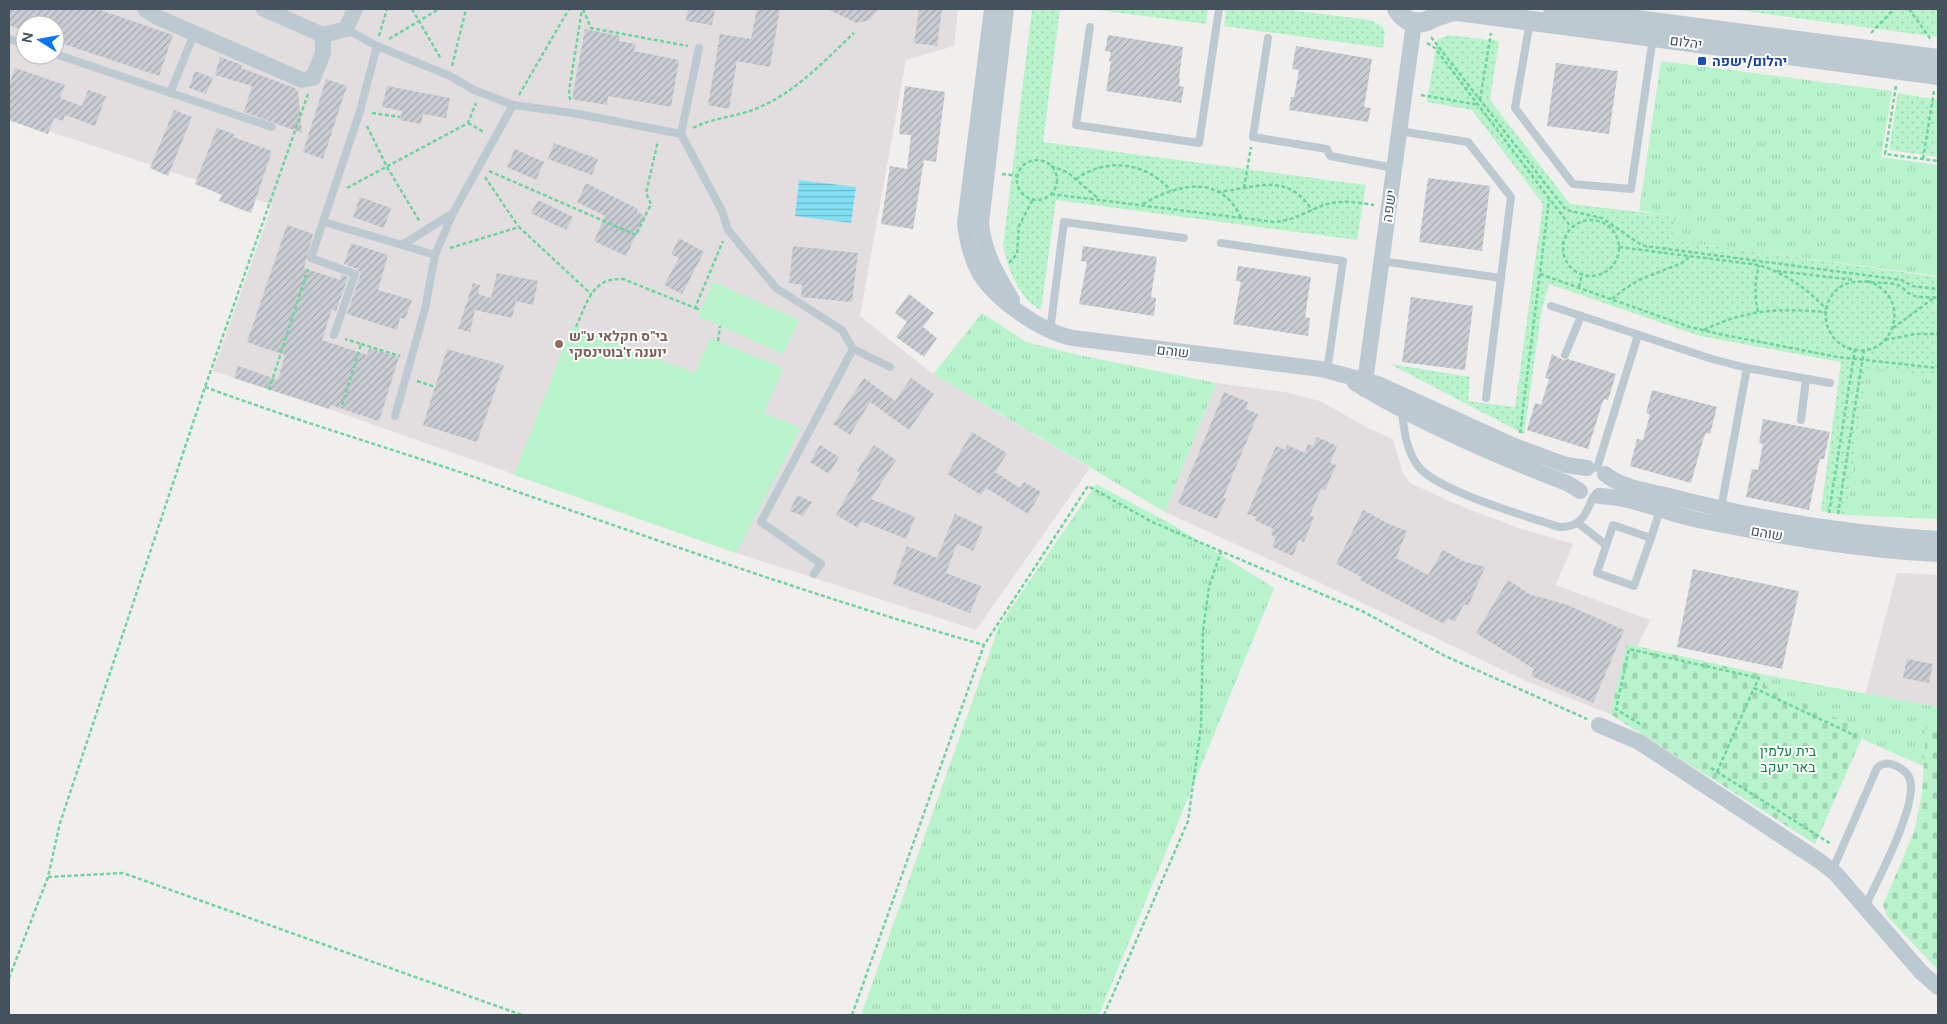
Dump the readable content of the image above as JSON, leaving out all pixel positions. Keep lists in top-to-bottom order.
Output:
{
  "streets": {
    "street": ["יהלום", "ישפה", "שוהם"]
  },
  "crossings": [
    ["יהלום", "ישפה"],
    ["ישפה", "שוהם"]
  ],
  "parks": ["בית עלמין באר יעקב"],
  "places": {
    "transit": ["יהלום/ישפה"],
    "other": ["בי\"ס חקלאי ע\"ש יוענה ז'בוטינסקי"]
  },
  "north": "left"
}
